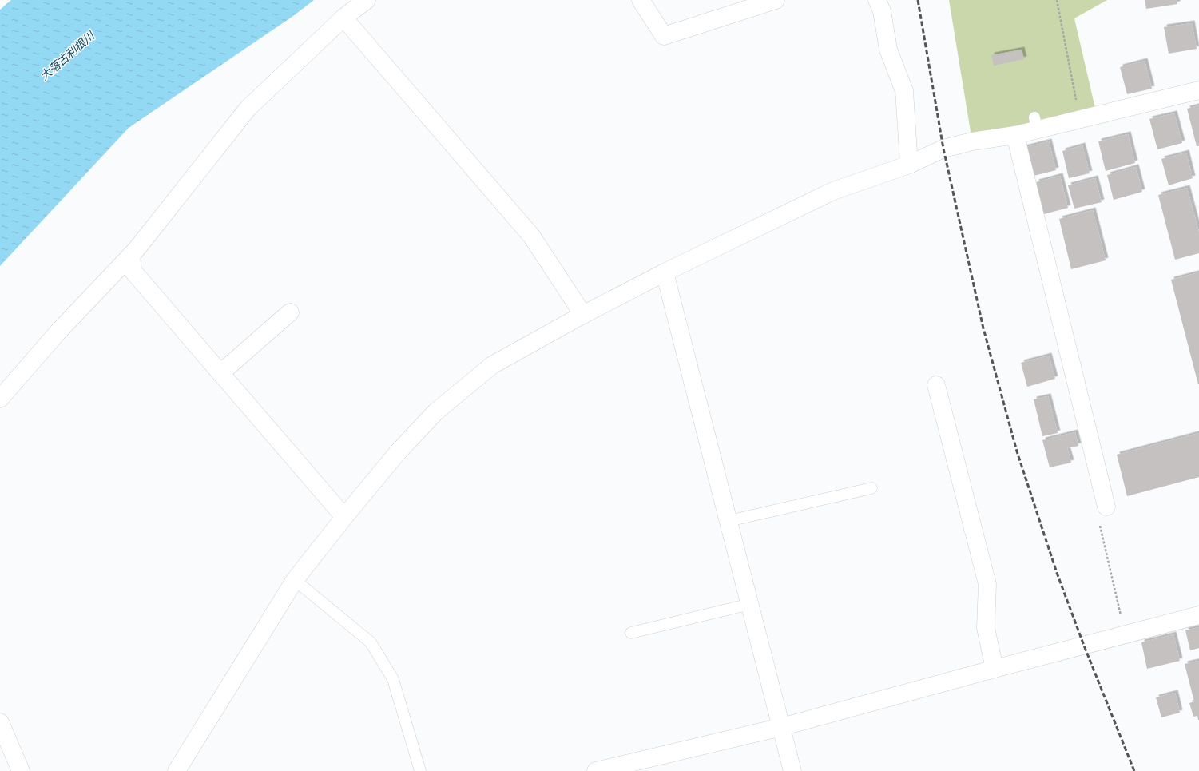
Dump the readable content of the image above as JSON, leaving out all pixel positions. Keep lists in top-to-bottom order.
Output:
{
  "water": ["大落古利根川"]
}
